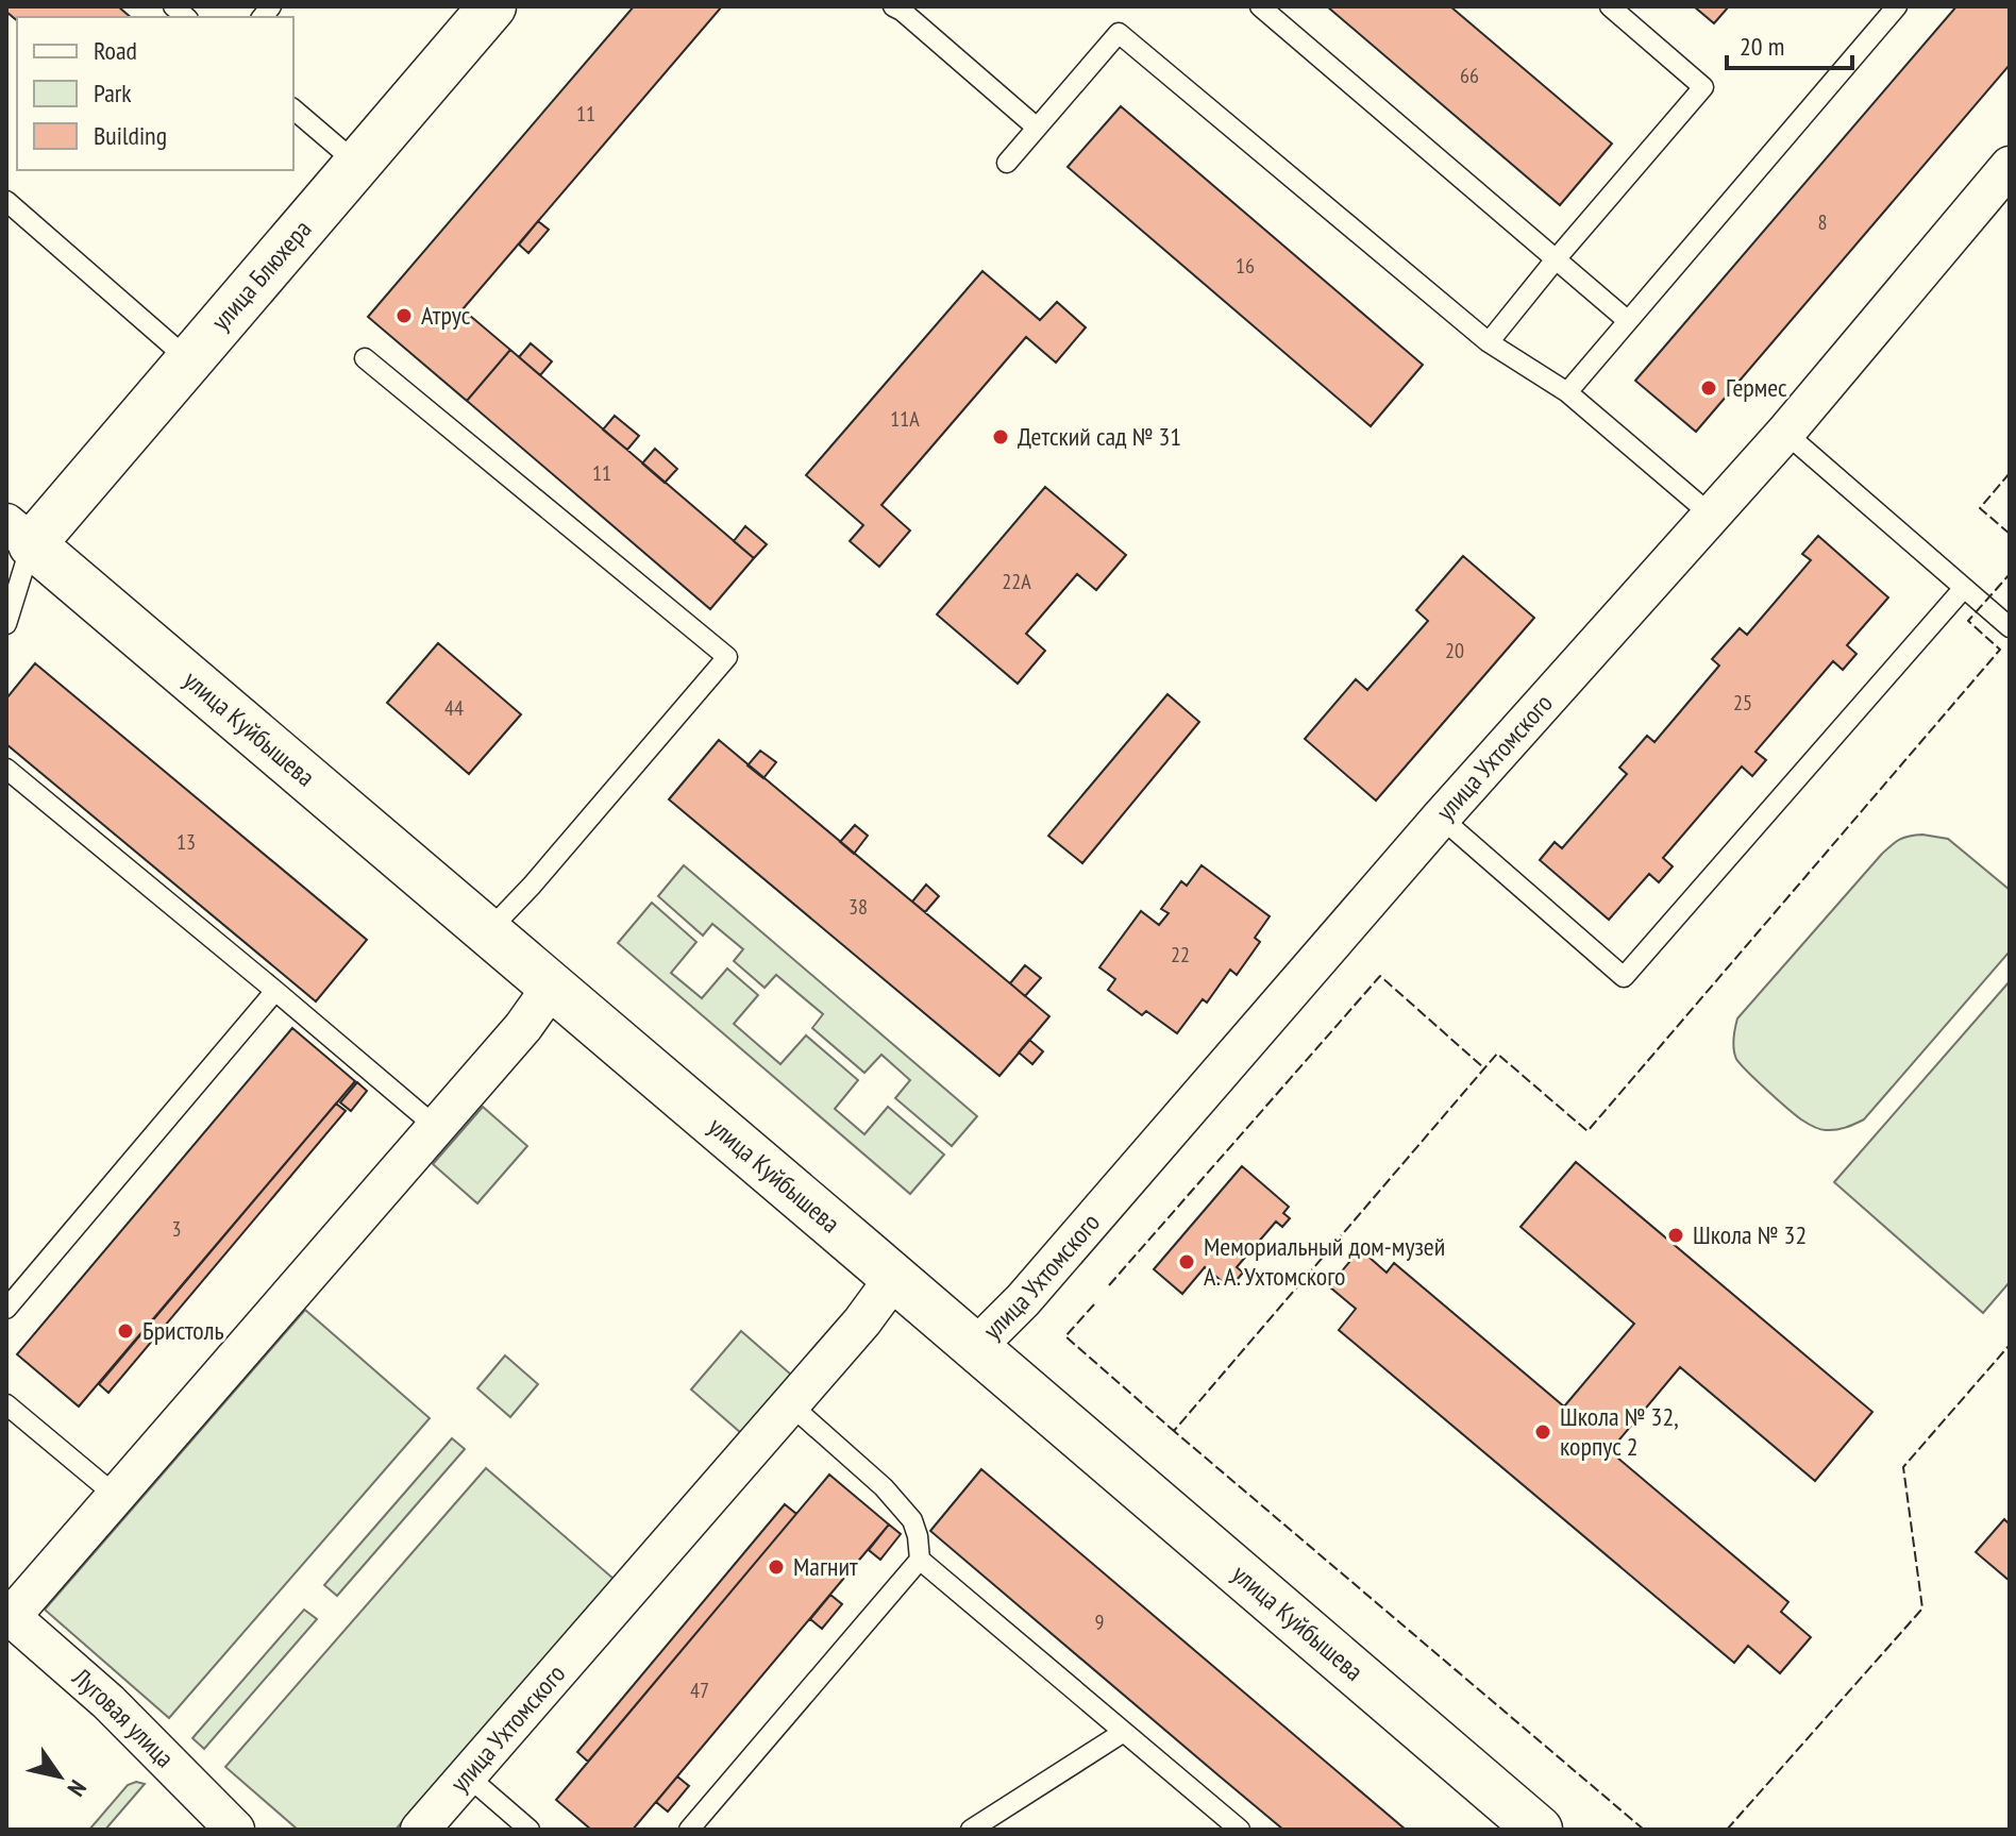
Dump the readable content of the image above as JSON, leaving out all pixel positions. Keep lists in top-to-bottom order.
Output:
{
  "streets": {
    "street": [
      "улица Блюхера",
      "улица Куйбышева",
      "улица Ухтомского",
      "Луговая улица"
    ]
  },
  "crossings": [
    ["улица Блюхера", "улица Куйбышева"],
    ["улица Куйбышева", "улица Ухтомского"]
  ],
  "places": [
    "Атрус",
    "Гермес",
    "Детский сад № 31",
    "Школа № 32",
    "Мемориальный дом-музей А. А. Ухтомского",
    "Бристоль",
    "Школа № 32, корпус 2",
    "Магнит"
  ],
  "house_numbers": [
    "66",
    "11",
    "8",
    "16",
    "11А",
    "11",
    "22А",
    "20",
    "25",
    "44",
    "13",
    "38",
    "22",
    "3",
    "9",
    "47"
  ],
  "legend": ["Road", "Park", "Building"],
  "scale_bar": "20 m",
  "north": "bottom right"
}
